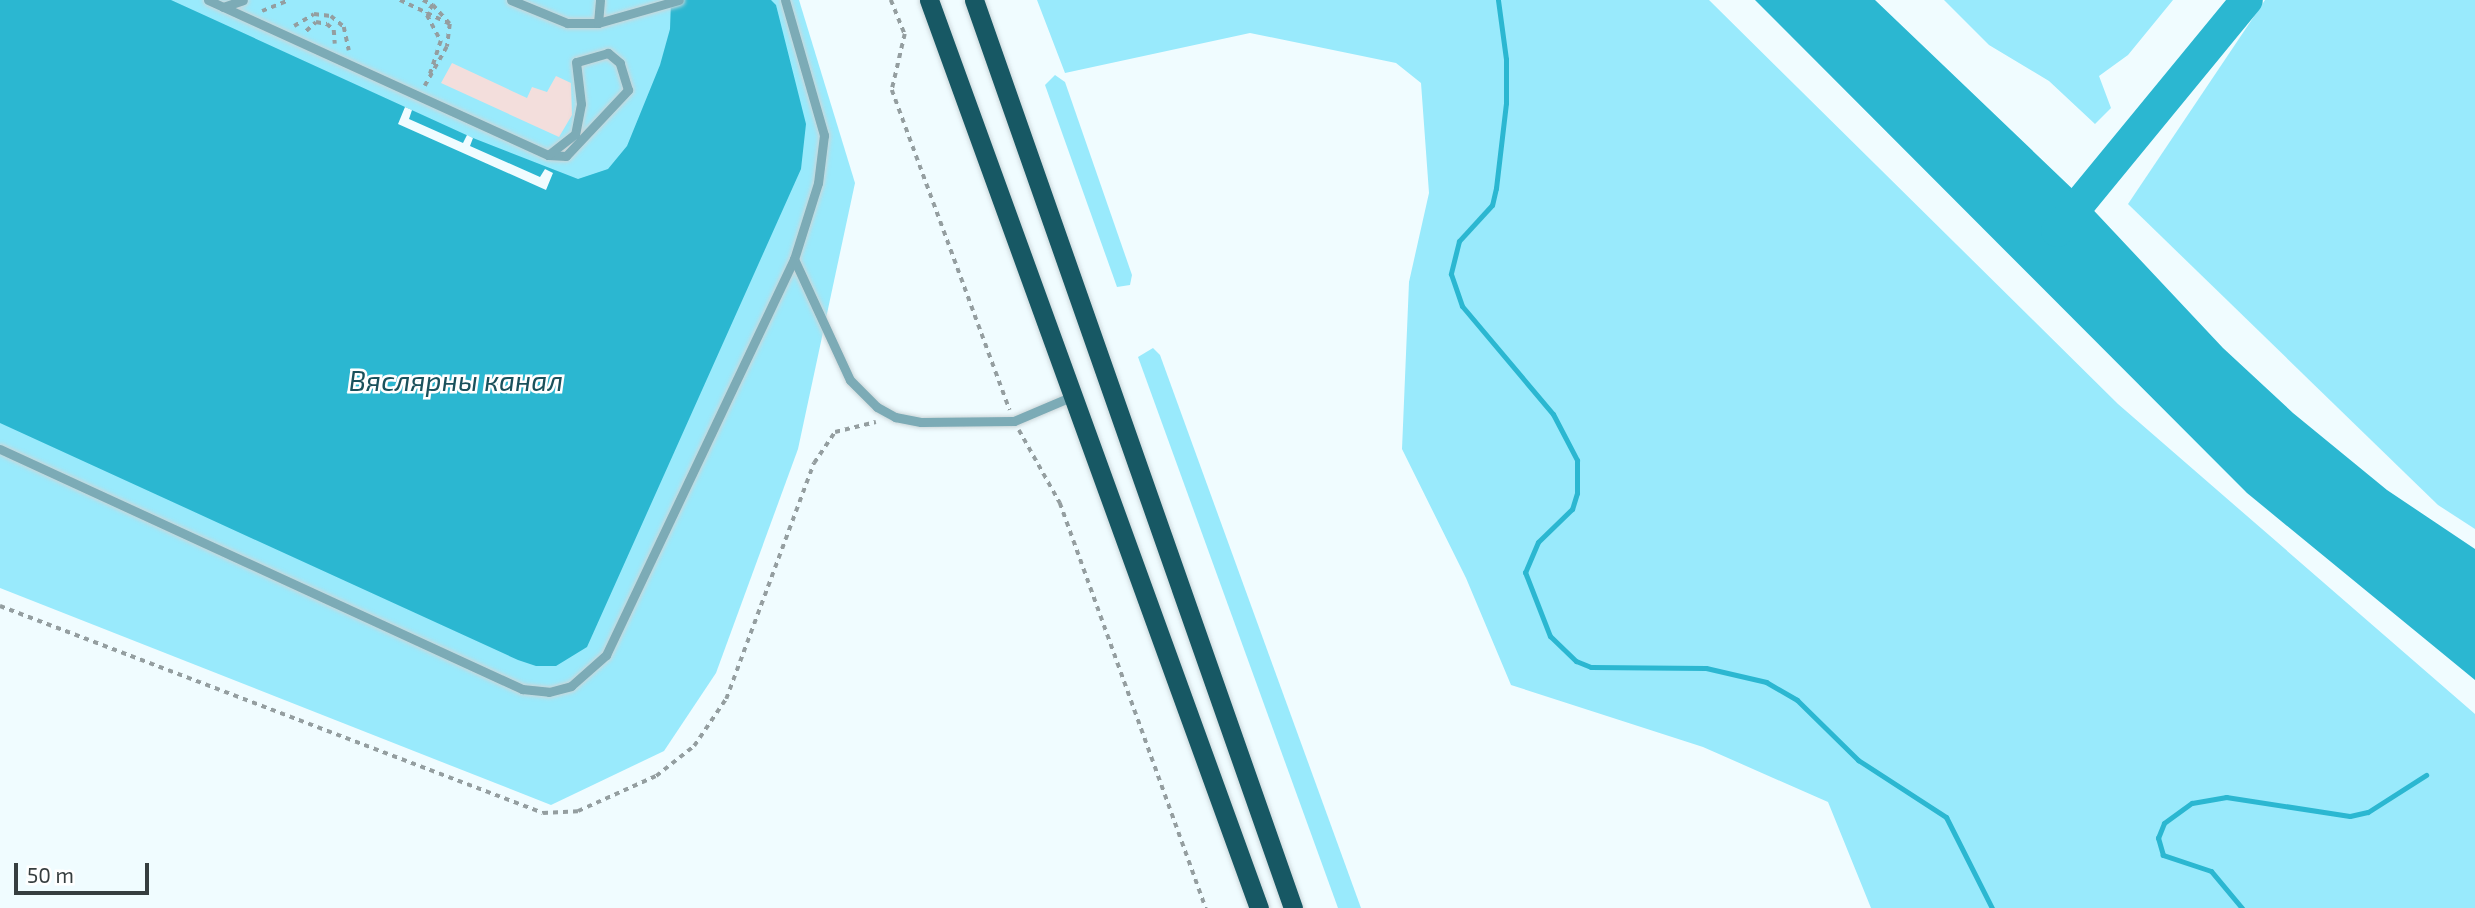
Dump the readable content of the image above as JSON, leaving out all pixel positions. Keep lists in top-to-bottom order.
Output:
{
  "water": ["Вяслярны канал"],
  "scale_bar": "50 m"
}
